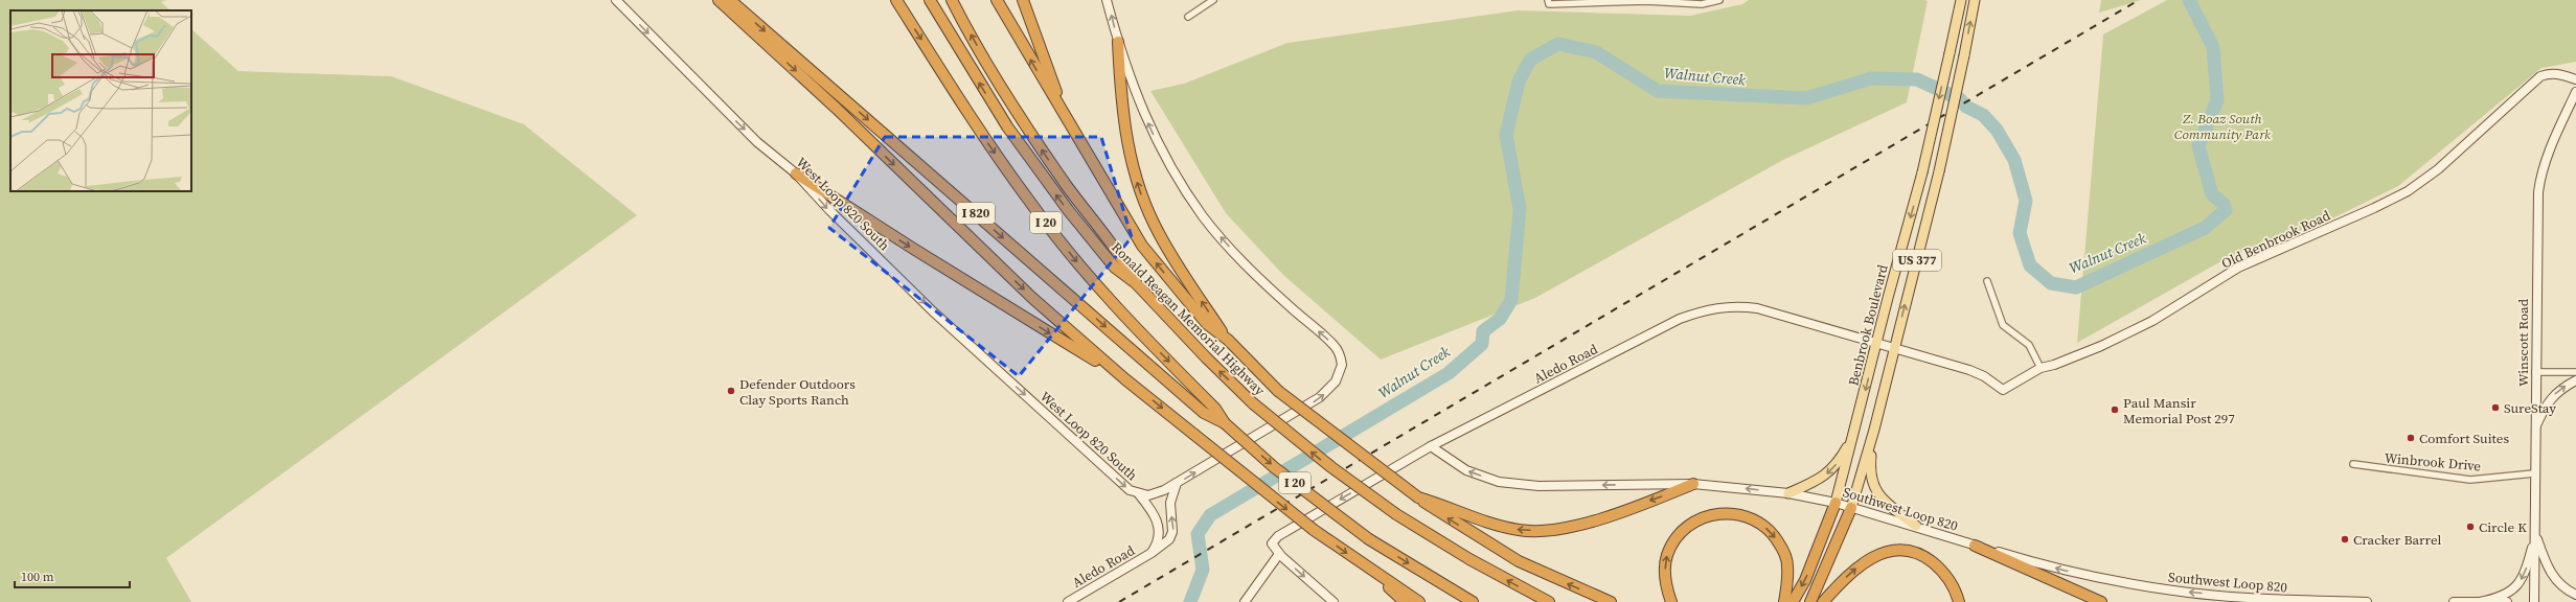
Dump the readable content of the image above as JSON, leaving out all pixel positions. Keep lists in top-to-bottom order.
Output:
{
  "streets": {
    "highway": [
      "I 820",
      "I 20",
      "US 377",
      "Ronald Reagan Memorial Highway",
      "Benbrook Boulevard"
    ],
    "street": [
      "West Loop 820 South",
      "Old Benbrook Road",
      "Winscott Road",
      "Aledo Road",
      "Winbrook Drive",
      "Southwest Loop 820"
    ]
  },
  "crossings": [
    ["West Loop 820 South", "Aledo Road"],
    ["I 820", "I 20"],
    ["Old Benbrook Road", "US 377"],
    ["Old Benbrook Road", "Aledo Road"],
    ["US 377", "Aledo Road"],
    ["US 377", "Southwest Loop 820"],
    ["Benbrook Boulevard", "Aledo Road"],
    ["Benbrook Boulevard", "Southwest Loop 820"],
    ["Winscott Road", "Winbrook Drive"],
    ["Aledo Road", "Southwest Loop 820"]
  ],
  "one_way": ["Southwest Loop 820"],
  "water": ["Walnut Creek"],
  "parks": ["Z. Boaz South Community Park"],
  "places": [
    "Defender Outdoors Clay Sports Ranch",
    "SureStay",
    "Paul Mansir Memorial Post 297",
    "Comfort Suites",
    "Circle K",
    "Cracker Barrel"
  ],
  "scale_bar": "100 m"
}
